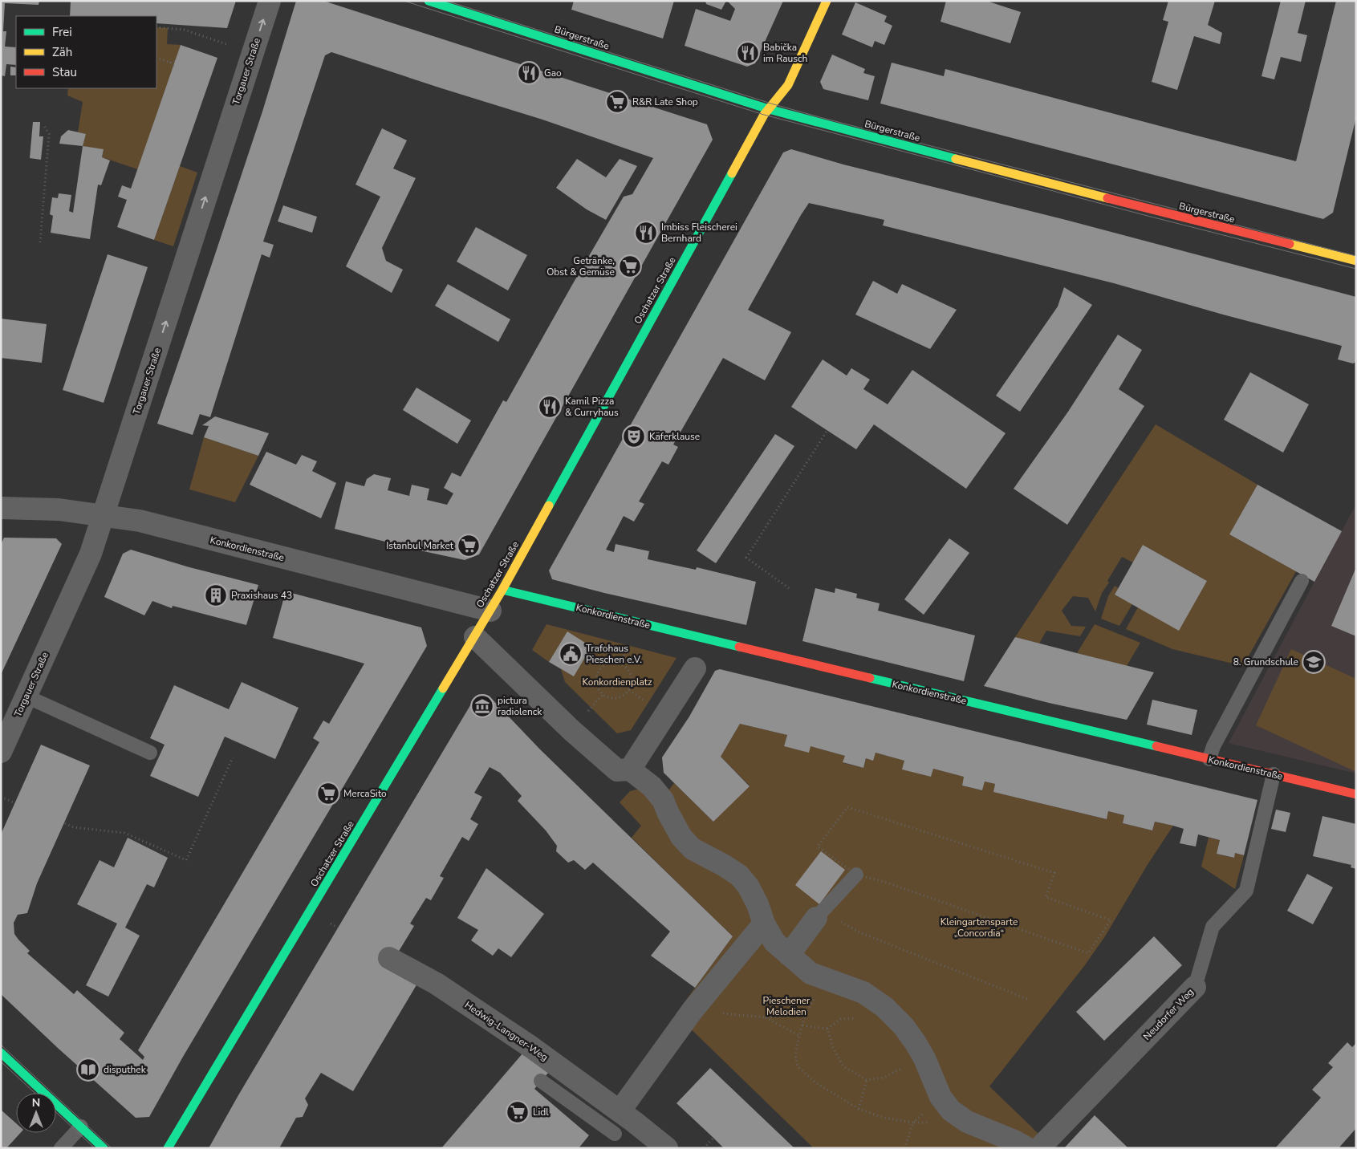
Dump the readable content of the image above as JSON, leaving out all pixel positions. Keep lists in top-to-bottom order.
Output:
{
  "streets": {
    "street": [
      "Bürgerstraße",
      "Torgauer Straße",
      "Oschatzer Straße",
      "Konkordienstraße",
      "Neudorfer Weg",
      "Hedwig-Langner-Weg"
    ]
  },
  "crossings": [
    ["Bürgerstraße", "Oschatzer Straße"],
    ["Torgauer Straße", "Konkordienstraße"],
    ["Oschatzer Straße", "Konkordienstraße"],
    ["Konkordienstraße", "Neudorfer Weg"]
  ],
  "one_way": ["Torgauer Straße"],
  "parks": ["Konkordienplatz", "Kleingartensparte „Concordia“", "Pieschener Melodien"],
  "places": {
    "restaurant": [
      "Babička im Rausch",
      "Gao",
      "Imbiss Fleischerei Bernhard",
      "Kamil Pizza & Curryhaus"
    ],
    "supermarket": [
      "R&R Late Shop",
      "Getränke, Obst & Gemüse",
      "Istanbul Market",
      "MercaSito",
      "Lidl"
    ],
    "theatre": ["Käferklause"],
    "building": ["Praxishaus 43"],
    "public building": ["Trafohaus Pieschen e.V."],
    "school or university": ["8. Grundschule"],
    "museum": ["pictura radiolenck"],
    "library": ["disputhek"]
  },
  "legend": ["Frei", "Zäh", "Stau"],
  "north": "top"
}
